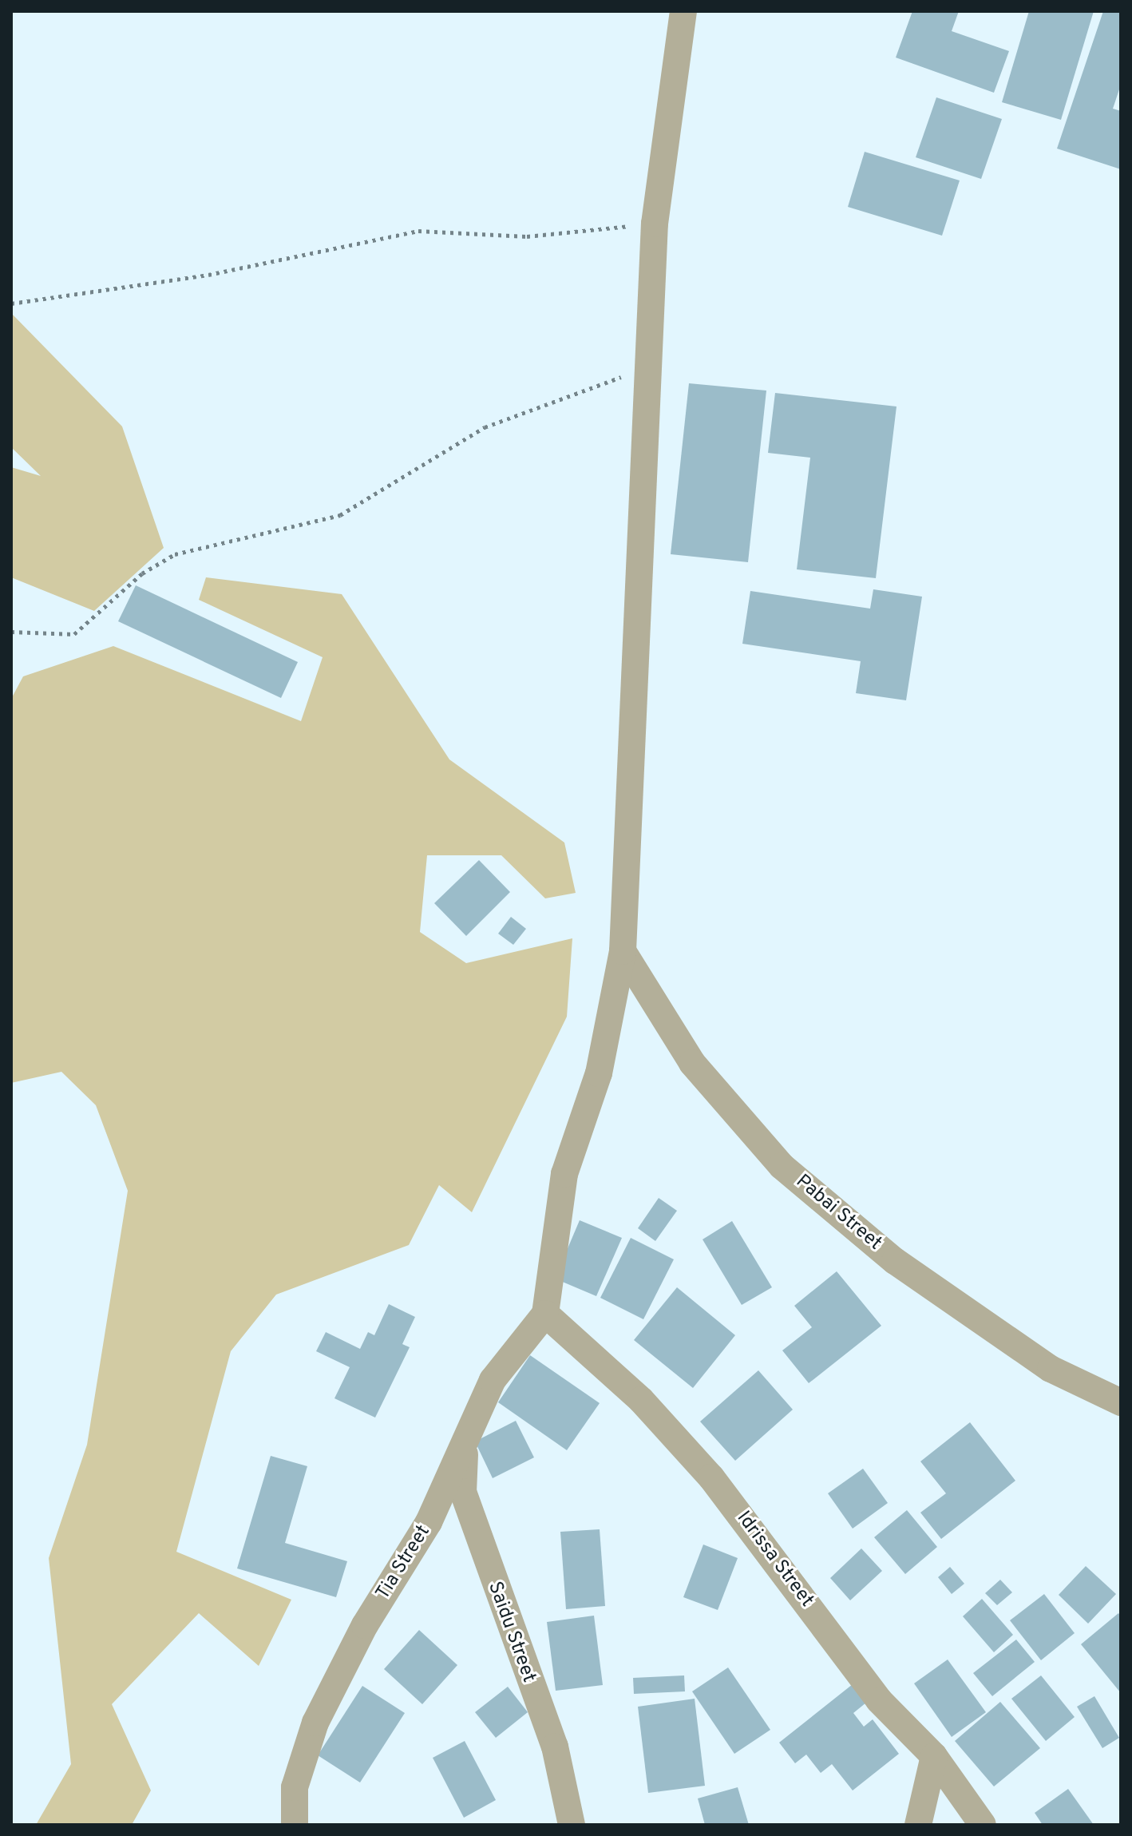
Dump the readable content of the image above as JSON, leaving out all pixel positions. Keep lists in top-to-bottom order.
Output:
{
  "streets": {
    "street": [
      "Pabai Street",
      "Idrissa Street",
      "Tia Street",
      "Saidu Street"
    ]
  },
  "crossings": [
    ["Idrissa Street", "Tia Street"],
    ["Tia Street", "Saidu Street"]
  ]
}
